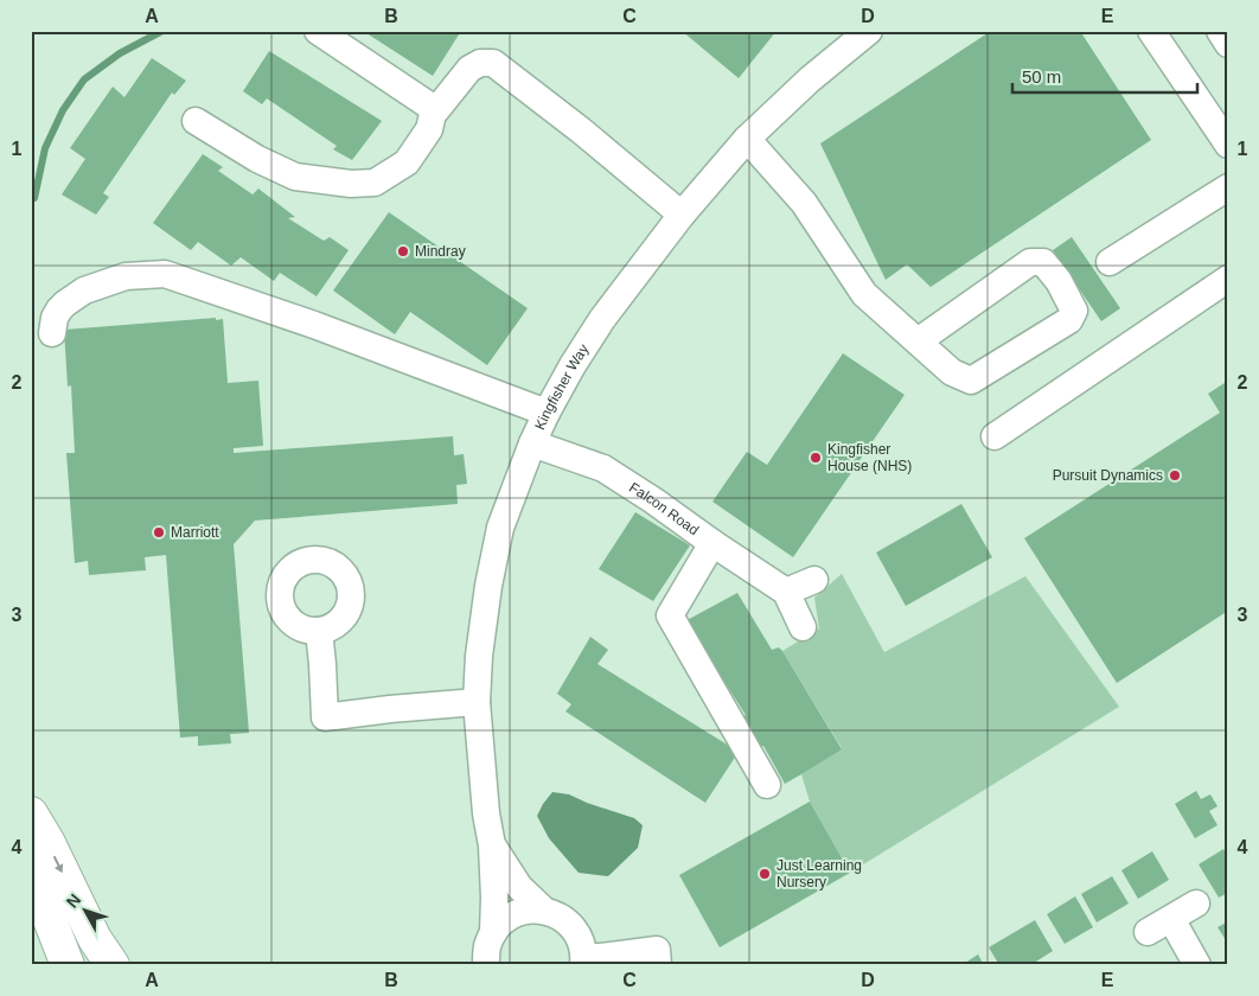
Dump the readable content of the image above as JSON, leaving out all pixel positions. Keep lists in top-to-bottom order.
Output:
{
  "streets": {
    "street": ["Kingfisher Way", "Falcon Road"]
  },
  "crossings": [
    ["Kingfisher Way", "Falcon Road"]
  ],
  "places": [
    "Mindray",
    "Kingfisher House (NHS)",
    "Pursuit Dynamics",
    "Marriott",
    "Just Learning Nursery"
  ],
  "scale_bar": "50 m",
  "north": "top left",
  "grid": {
    "columns": [
      "A",
      "B",
      "C",
      "D",
      "E"
    ],
    "rows": [
      "1",
      "2",
      "3",
      "4"
    ]
  }
}
